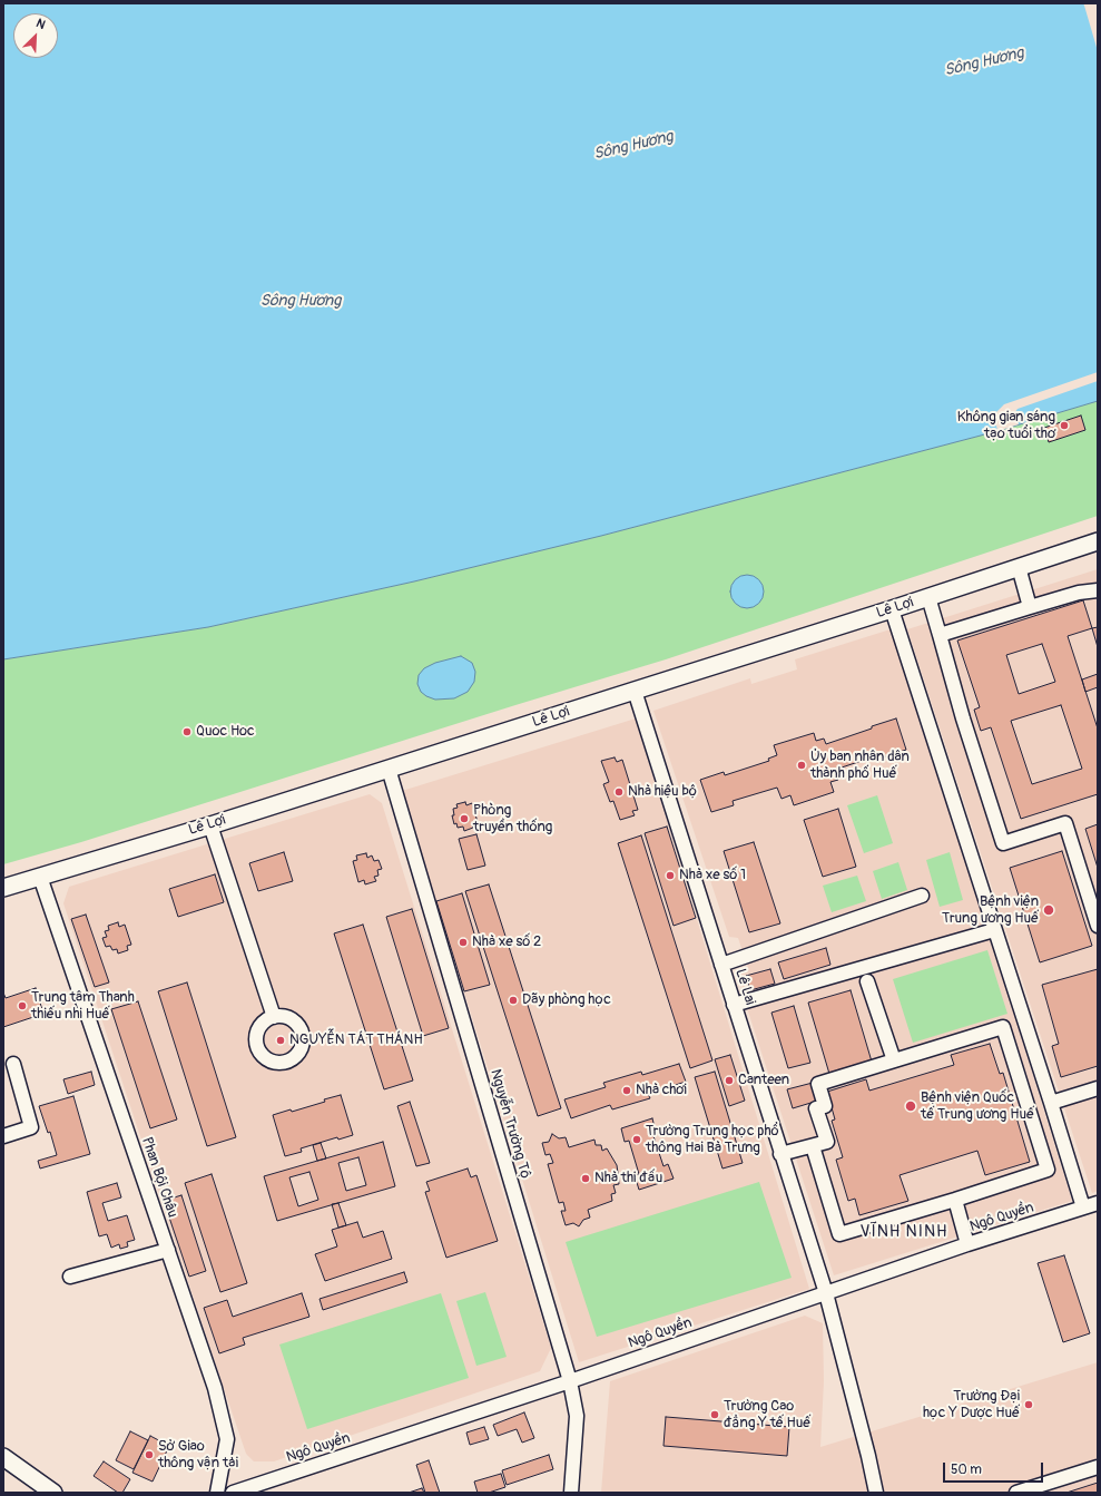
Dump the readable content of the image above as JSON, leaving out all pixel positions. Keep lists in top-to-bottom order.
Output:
{
  "streets": {
    "main road": ["Lê Lợi"],
    "street": [
      "Lê Lai",
      "Nguyễn Trường Tộ",
      "Phan Bội Châu",
      "Ngô Quyền"
    ]
  },
  "crossings": [
    ["Lê Lợi", "Lê Lai"],
    ["Lê Lợi", "Nguyễn Trường Tộ"],
    ["Lê Lợi", "Phan Bội Châu"],
    ["Lê Lai", "Ngô Quyền"],
    ["Nguyễn Trường Tộ", "Ngô Quyền"]
  ],
  "districts": ["VĨNH NINH"],
  "water": ["Sông Hương"],
  "places": [
    "Không gian sáng tạo tuổi thơ",
    "Quoc Hoc",
    "Ủy ban nhân dân thành phố Huế",
    "Nhà hiệu bộ",
    "Phòng truyền thống",
    "Nhà xe số 1",
    "Bệnh viện Trung ương Huế",
    "Nhà xe số 2",
    "Dãy phòng học",
    "Trung tâm Thanh thiếu nhi Huế",
    "NGUYỄN TÁT THÁNH",
    "Canteen",
    "Nhà chơi",
    "Bệnh viện Quốc tế Trung ương Huế",
    "Trường Trung học phổ thông Hai Bà Trưng",
    "Nhà thi đấu",
    "Trường Đại học Y Dược Huế",
    "Trường Cao đẳng Y tế Huế",
    "Sở Giao thông vận tải"
  ],
  "scale_bar": "50 m",
  "north": "top right"
}
